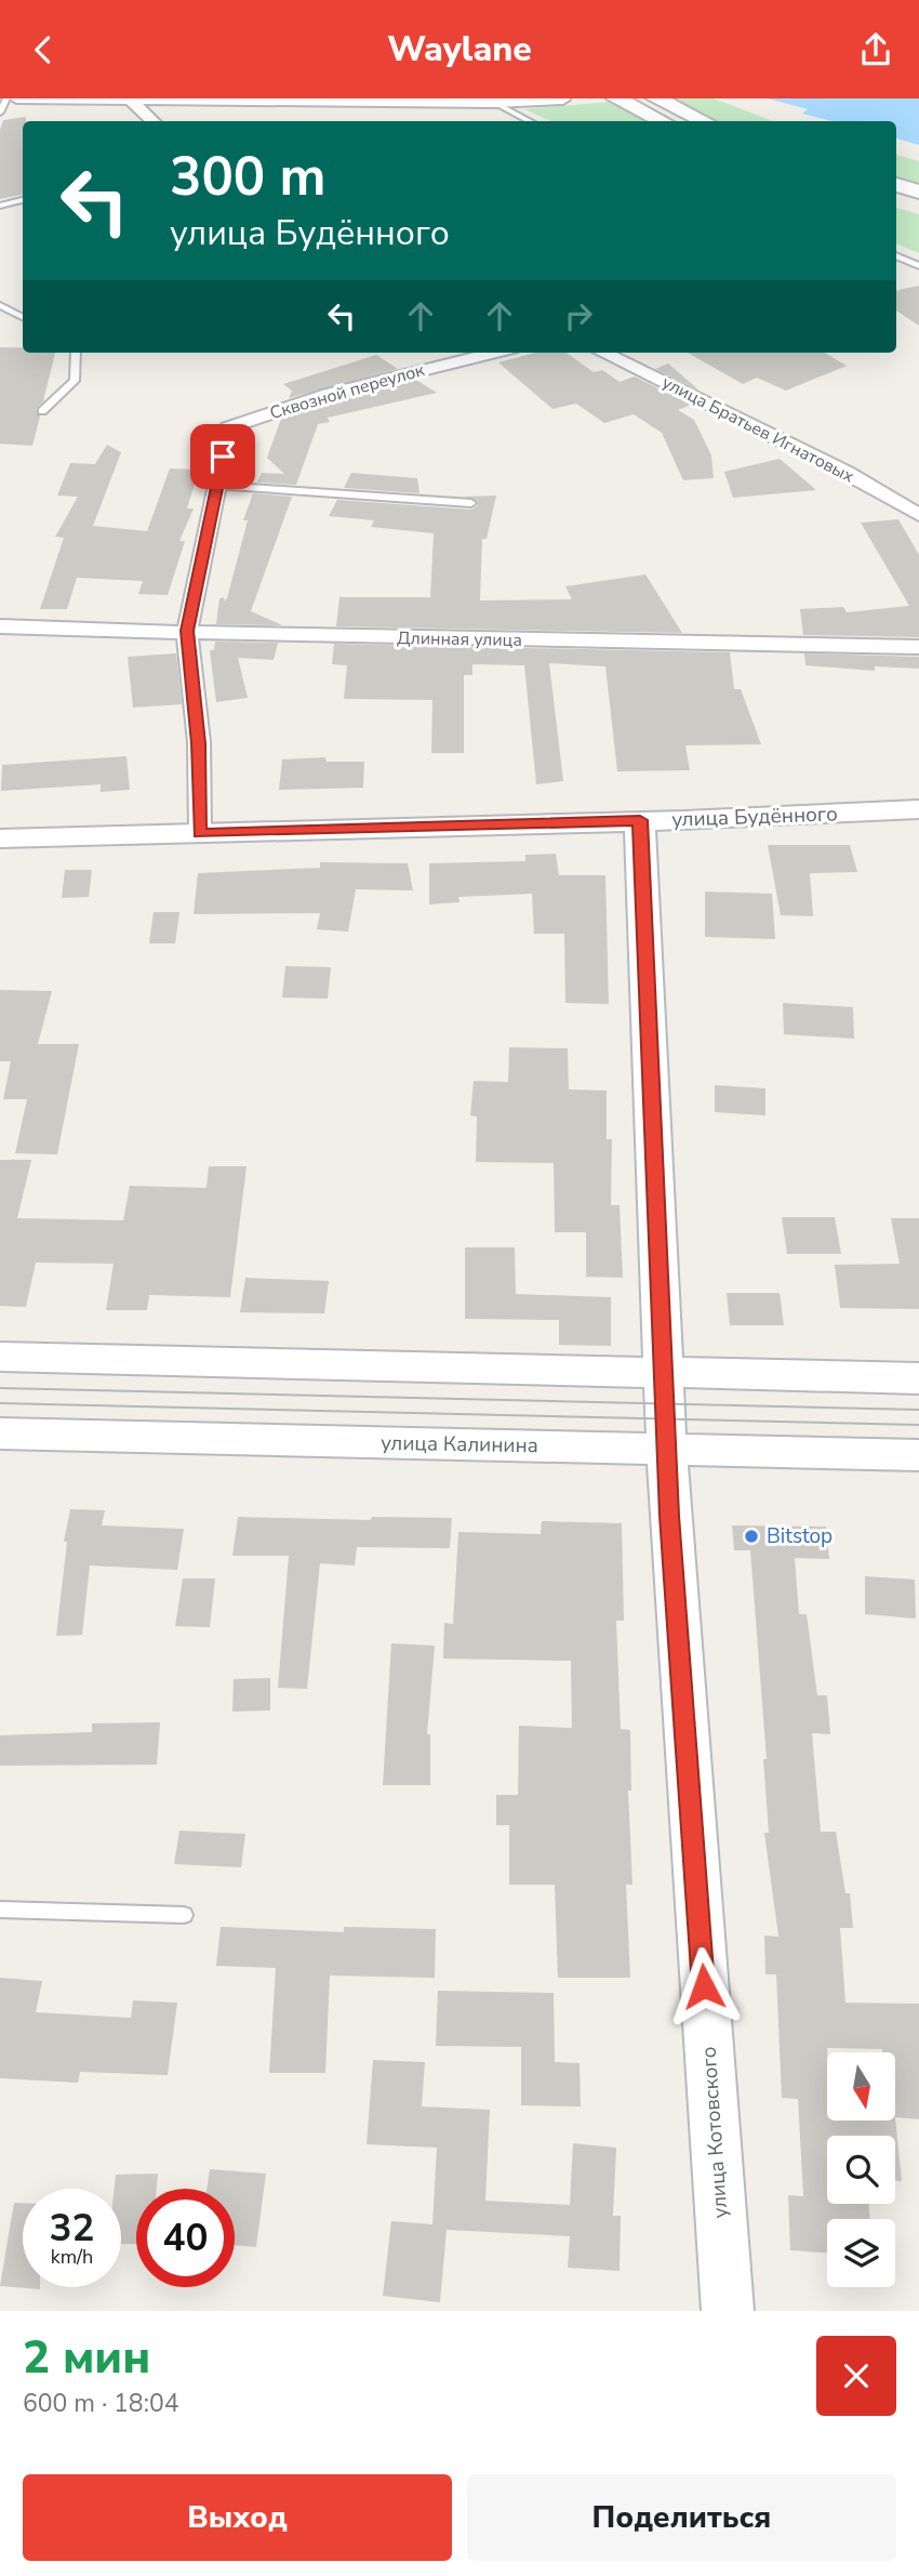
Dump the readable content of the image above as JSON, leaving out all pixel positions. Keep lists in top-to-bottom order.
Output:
{
  "streets": {
    "street": [
      "Сквозной переулок",
      "улица Братьев Игнатовых",
      "Длинная улица",
      "улица Будённого",
      "улица Калинина",
      "улица Котовского"
    ]
  },
  "crossings": [
    ["Сквозной переулок", "Длинная улица"],
    ["Сквозной переулок", "улица Будённого"],
    ["улица Будённого", "улица Котовского"],
    ["улица Калинина", "улица Котовского"]
  ],
  "places": ["Bitstop"],
  "north": "bottom",
  "page": {
    "header": "Waylane",
    "turn": ["300 m", "улица Будённого"],
    "speed": "32 km/h",
    "limit": "40",
    "heading": ["2 мин", "600 m · 18:04"],
    "buttons": ["Выход", "Поделиться"]
  }
}
